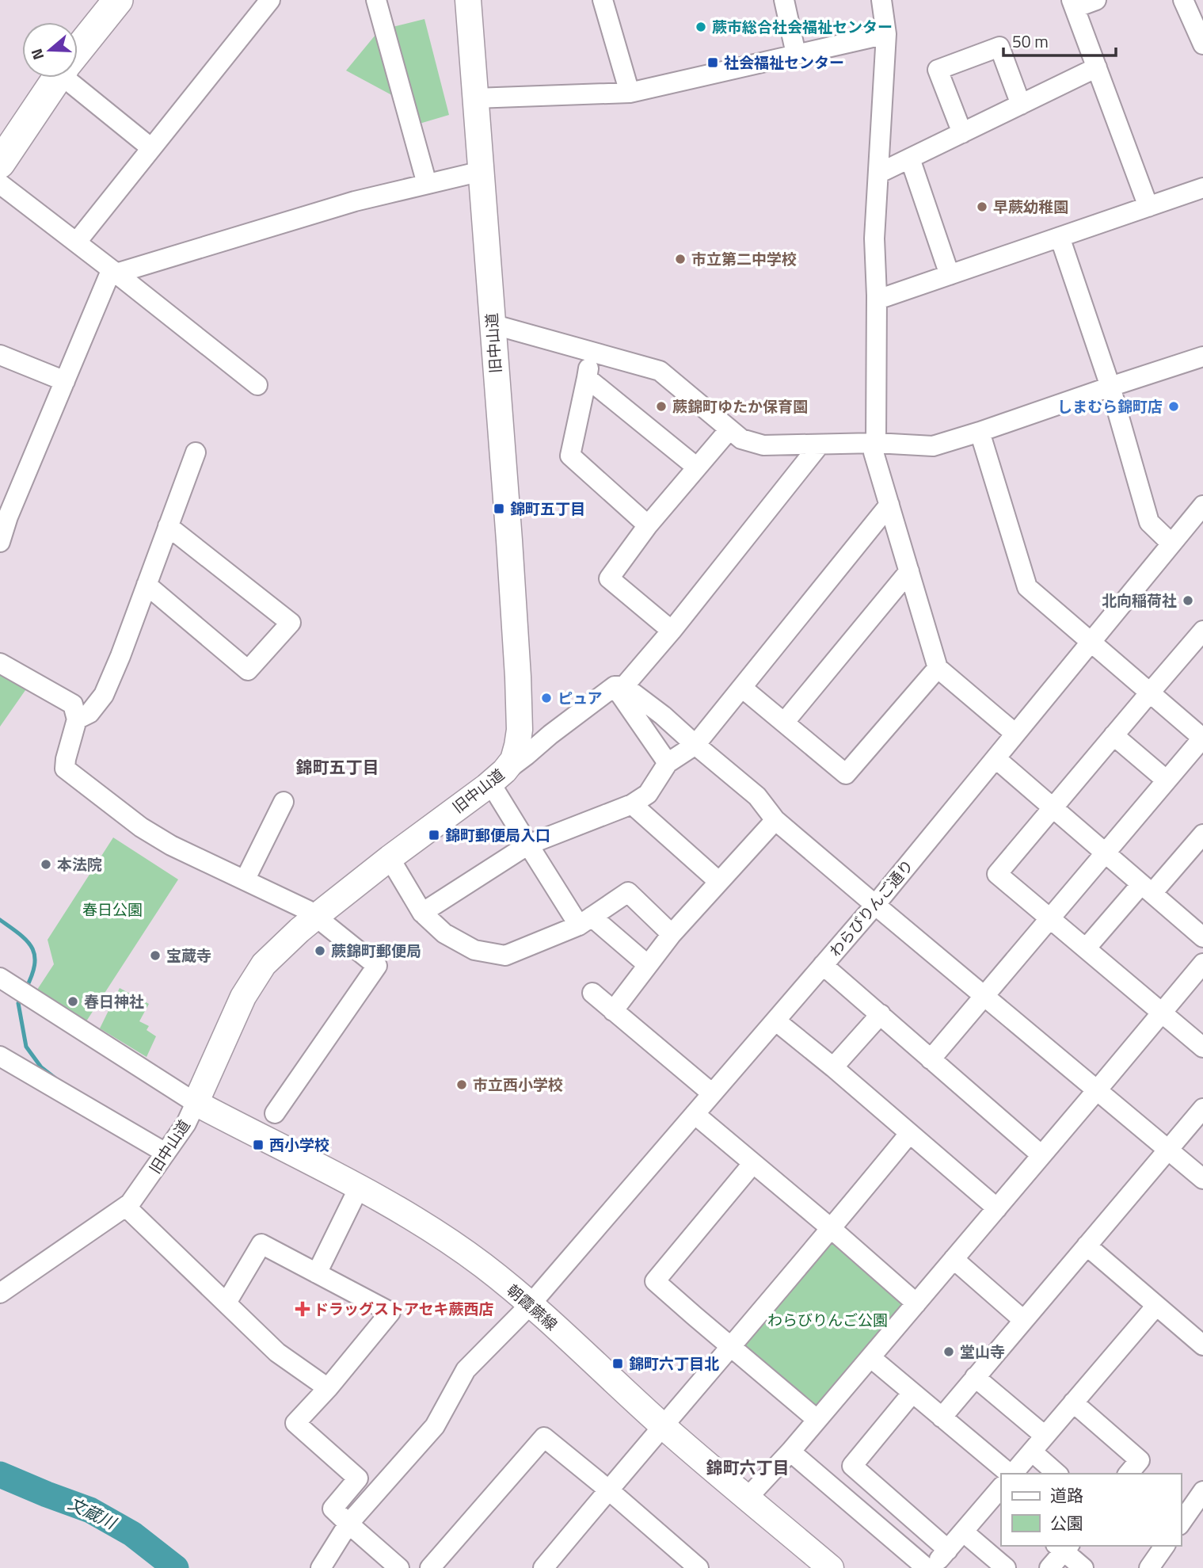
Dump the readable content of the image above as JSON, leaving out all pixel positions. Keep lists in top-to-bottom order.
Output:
{
  "streets": {
    "main road": ["旧中山道", "朝霞蕨線"],
    "street": ["わらびりんご通り"]
  },
  "crossings": [
    ["旧中山道", "朝霞蕨線"],
    ["わらびりんご通り", "朝霞蕨線"]
  ],
  "districts": ["錦町五丁目", "錦町六丁目"],
  "water": ["文蔵川"],
  "parks": ["春日公園", "わらびりんご公園"],
  "places": {
    "other": [
      "蕨市総合社会福祉センター",
      "早蕨幼稚園",
      "市立第二中学校",
      "蕨錦町ゆたか保育園",
      "しまむら錦町店",
      "北向稲荷社",
      "ピュア",
      "本法院",
      "蕨錦町郵便局",
      "宝蔵寺",
      "春日神社",
      "市立西小学校",
      "堂山寺"
    ],
    "transit": [
      "社会福祉センター",
      "錦町五丁目",
      "錦町郵便局入口",
      "西小学校",
      "錦町六丁目北"
    ],
    "health": ["ドラッグストアセキ蕨西店"]
  },
  "legend": ["道路", "公園"],
  "scale_bar": "50 m",
  "north": "left"
}
